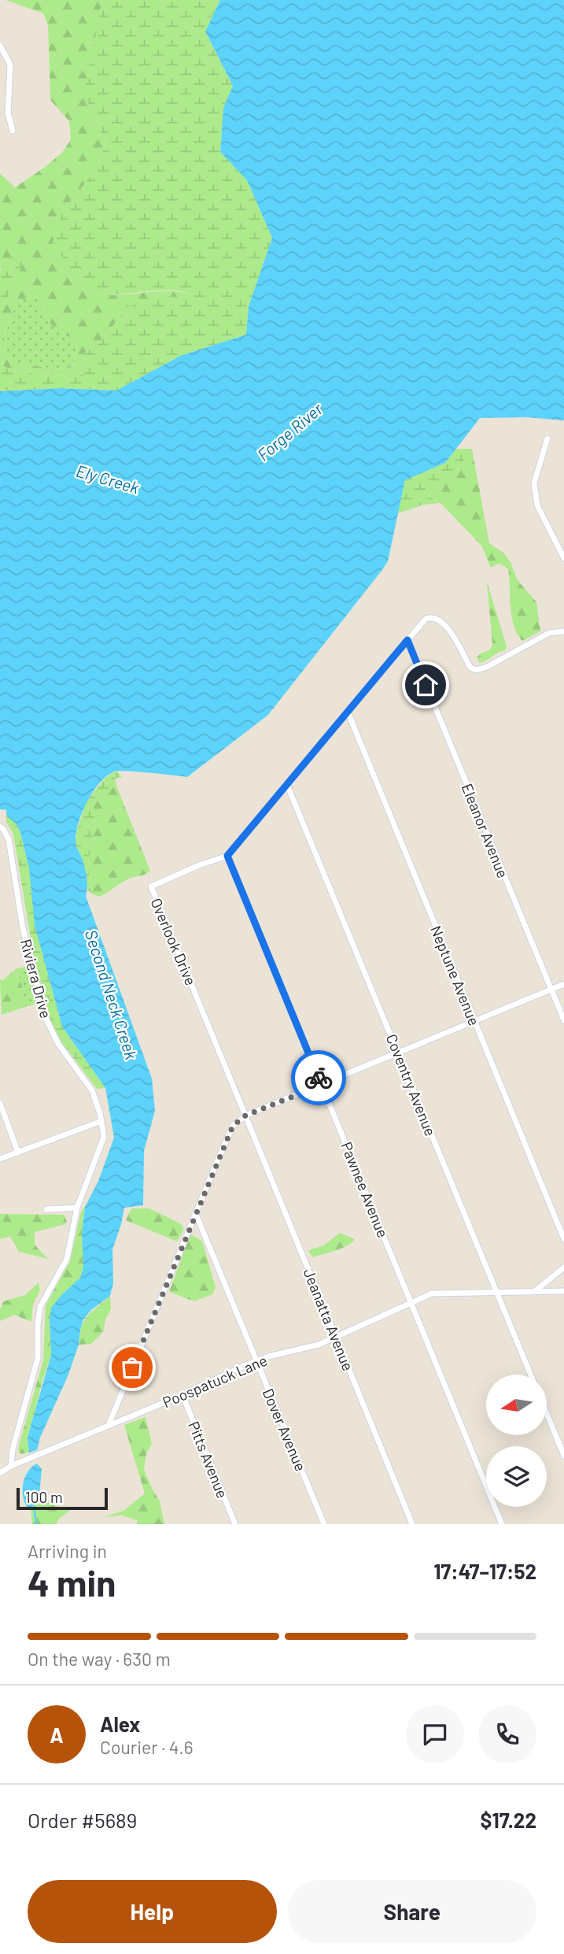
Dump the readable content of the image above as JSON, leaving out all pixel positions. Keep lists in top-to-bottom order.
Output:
{
  "streets": {
    "street": [
      "Eleanor Avenue",
      "Overlook Drive",
      "Neptune Avenue",
      "Riviera Drive",
      "Coventry Avenue",
      "Pawnee Avenue",
      "Jeanatta Avenue",
      "Poospatuck Lane",
      "Dover Avenue",
      "Pitts Avenue"
    ]
  },
  "crossings": [
    ["Eleanor Avenue", "Overlook Drive"],
    ["Overlook Drive", "Neptune Avenue"],
    ["Overlook Drive", "Coventry Avenue"],
    ["Overlook Drive", "Pawnee Avenue"],
    ["Overlook Drive", "Jeanatta Avenue"],
    ["Riviera Drive", "Poospatuck Lane"],
    ["Coventry Avenue", "Poospatuck Lane"],
    ["Pawnee Avenue", "Poospatuck Lane"],
    ["Jeanatta Avenue", "Poospatuck Lane"],
    ["Poospatuck Lane", "Dover Avenue"],
    ["Poospatuck Lane", "Pitts Avenue"]
  ],
  "water": ["Forge River", "Ely Creek", "Second Neck Creek"],
  "scale_bar": "100 m",
  "north": "left",
  "page": {
    "scale": "100 m",
    "heading": ["4 min", "Arriving in", "17:47–17:52"],
    "panel": [
      "Alex",
      "Courier · 4.6",
      "Order #5689",
      "$17.22"
    ],
    "bar": "On the way · 630 m",
    "round": "A",
    "buttons": ["Help", "Share"]
  }
}
